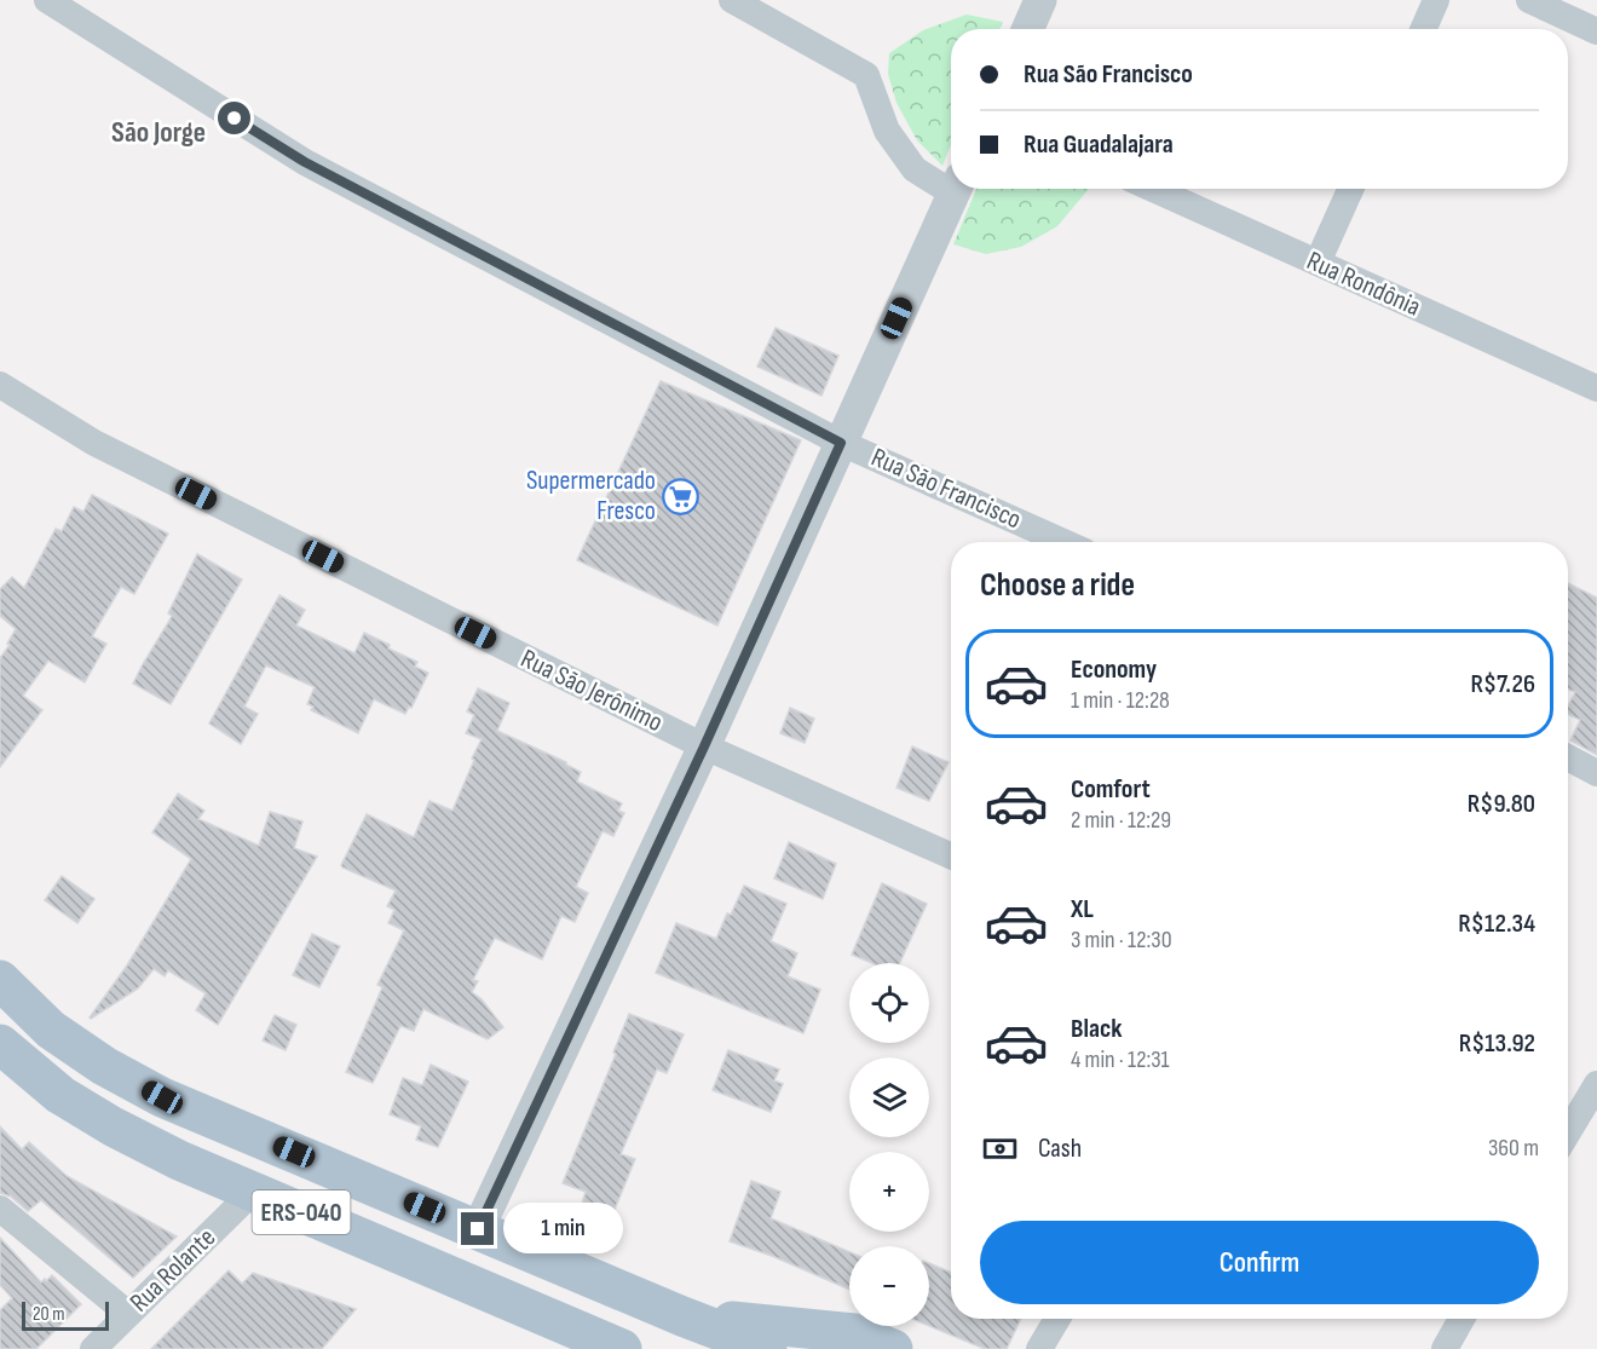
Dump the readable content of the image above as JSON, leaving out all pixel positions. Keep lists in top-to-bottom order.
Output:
{
  "streets": {
    "main road": ["ERS-040"],
    "street": [
      "Rua Rondônia",
      "Rua São Francisco",
      "Rua São Jerônimo",
      "Rua Rolante"
    ]
  },
  "crossings": [
    ["ERS-040", "Rua Rolante"]
  ],
  "districts": ["São Jorge"],
  "places": {
    "supermarket": ["Supermercado Fresco"]
  },
  "scale_bar": "20 m",
  "page": {
    "banner": ["Rua São Francisco", "Rua Guadalajara"],
    "heading": "Choose a ride",
    "list": [
      {
        "name": "Economy",
        "note": "1 min · 12:28",
        "value": "R$7.26"
      },
      {
        "name": "Comfort",
        "note": "2 min · 12:29",
        "value": "R$9.80"
      },
      {
        "name": "XL",
        "note": "3 min · 12:30",
        "value": "R$12.34"
      },
      {
        "name": "Black",
        "note": "4 min · 12:31",
        "value": "R$13.92"
      }
    ],
    "map_buttons": ["+", "−"],
    "pay": ["Cash", "360 m"],
    "bubble": "1 min",
    "buttons": "Confirm",
    "scale": "20 m"
  }
}
